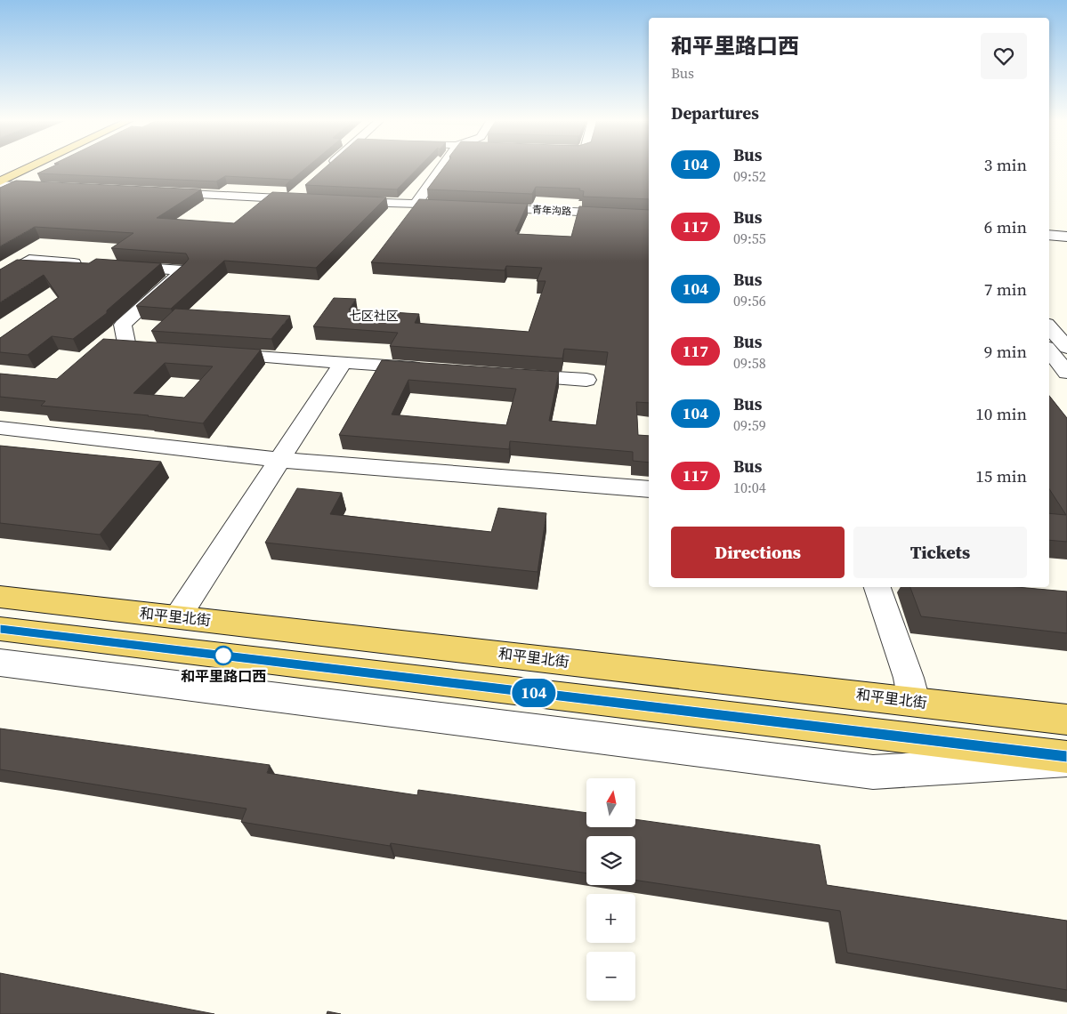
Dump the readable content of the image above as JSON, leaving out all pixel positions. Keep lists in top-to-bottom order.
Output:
{
  "streets": {
    "main road": ["和平里北街"],
    "street": ["青年沟路"]
  },
  "districts": ["七区社区"],
  "places": ["和平里路口西"],
  "lines": ["bus line 104"],
  "north": "top",
  "page": {
    "on_map": "104",
    "heading": [
      ["和平里路口西", "Bus"],
      "Departures"
    ],
    "list": [
      {
        "mark": "104",
        "name": "Bus",
        "note": "09:52",
        "value": "3 min"
      },
      {
        "mark": "117",
        "name": "Bus",
        "note": "09:55",
        "value": "6 min"
      },
      {
        "mark": "104",
        "name": "Bus",
        "note": "09:56",
        "value": "7 min"
      },
      {
        "mark": "117",
        "name": "Bus",
        "note": "09:58",
        "value": "9 min"
      },
      {
        "mark": "104",
        "name": "Bus",
        "note": "09:59",
        "value": "10 min"
      },
      {
        "mark": "117",
        "name": "Bus",
        "note": "10:04",
        "value": "15 min"
      }
    ],
    "buttons": ["Directions", "Tickets"],
    "map_buttons": ["+", "−"]
  }
}
